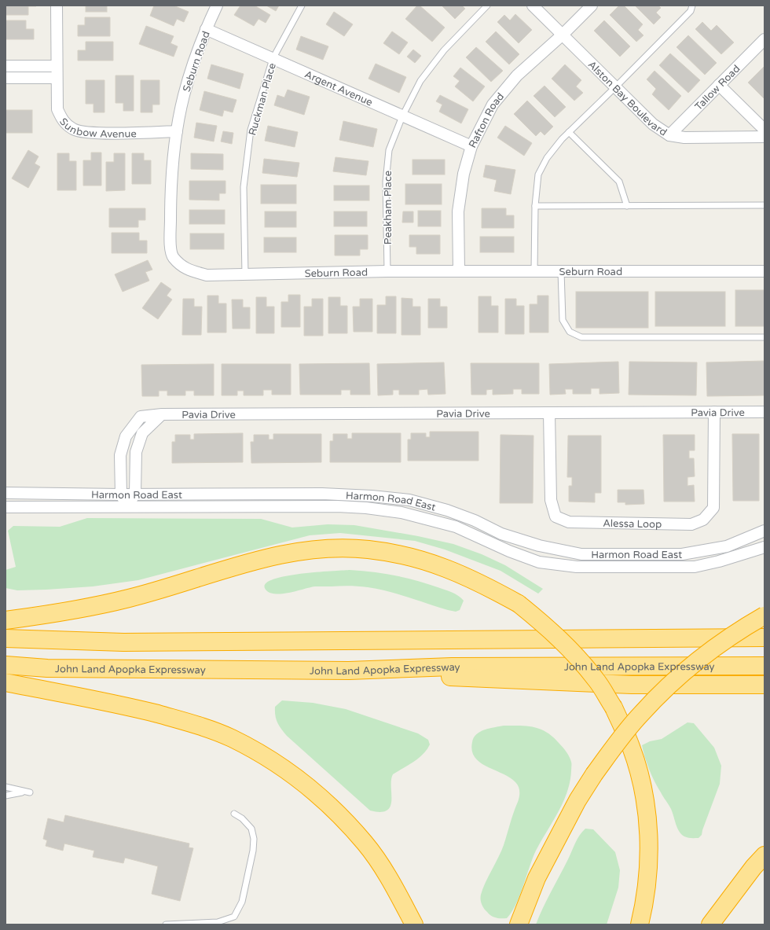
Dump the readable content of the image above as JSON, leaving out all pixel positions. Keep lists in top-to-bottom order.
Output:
{
  "streets": {
    "highway": ["John Land Apopka Expressway"],
    "street": [
      "Seburn Road",
      "Tallow Road",
      "Argent Avenue",
      "Alston Bay Boulevard",
      "Rafton Road",
      "Sunbow Avenue",
      "Pavia Drive",
      "Harmon Road East",
      "Alessa Loop"
    ],
    "lane": ["Ruckman Place", "Peakham Place"]
  },
  "crossings": [
    ["Seburn Road", "Argent Avenue"],
    ["Seburn Road", "Ruckman Place"],
    ["Seburn Road", "Rafton Road"],
    ["Seburn Road", "Sunbow Avenue"],
    ["Seburn Road", "Peakham Place"],
    ["Tallow Road", "Alston Bay Boulevard"],
    ["Argent Avenue", "Ruckman Place"],
    ["Argent Avenue", "Rafton Road"],
    ["Argent Avenue", "Peakham Place"],
    ["Alston Bay Boulevard", "Rafton Road"],
    ["Pavia Drive", "Harmon Road East"],
    ["Pavia Drive", "Alessa Loop"]
  ]
}
